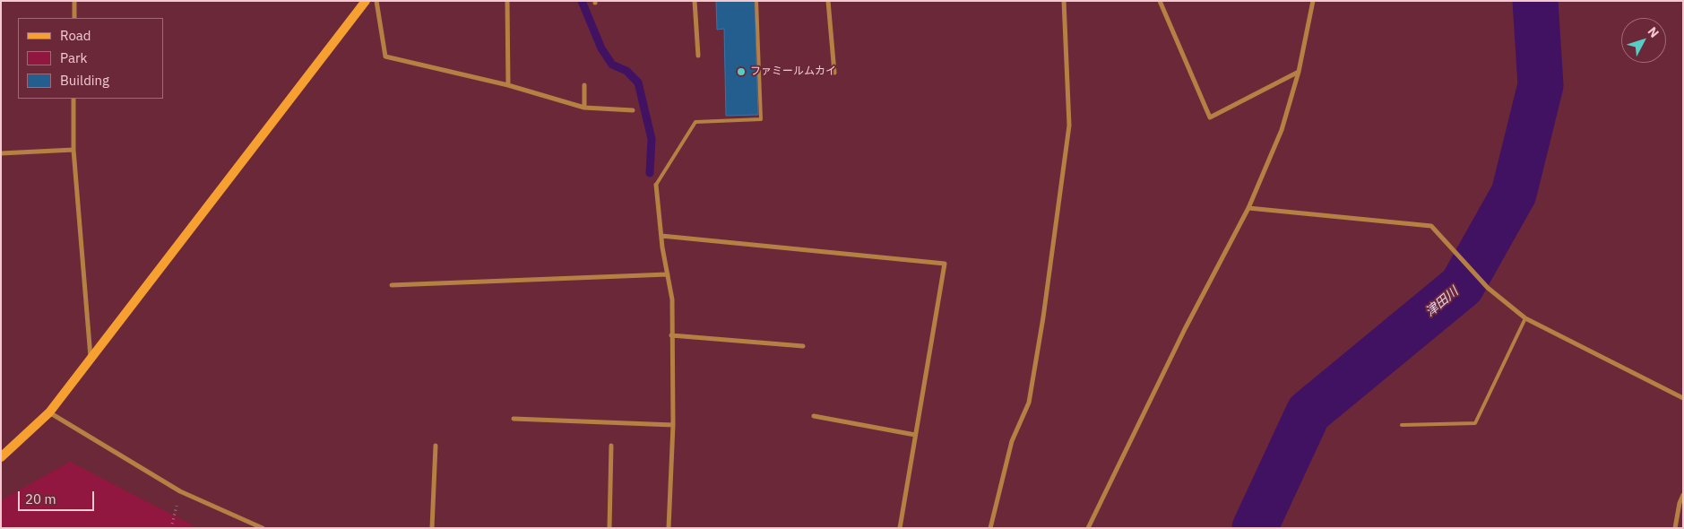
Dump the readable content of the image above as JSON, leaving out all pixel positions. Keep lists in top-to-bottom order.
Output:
{
  "water": ["津田川"],
  "places": ["ファミールムカイ"],
  "legend": ["Road", "Park", "Building"],
  "scale_bar": "20 m",
  "north": "top right"
}
